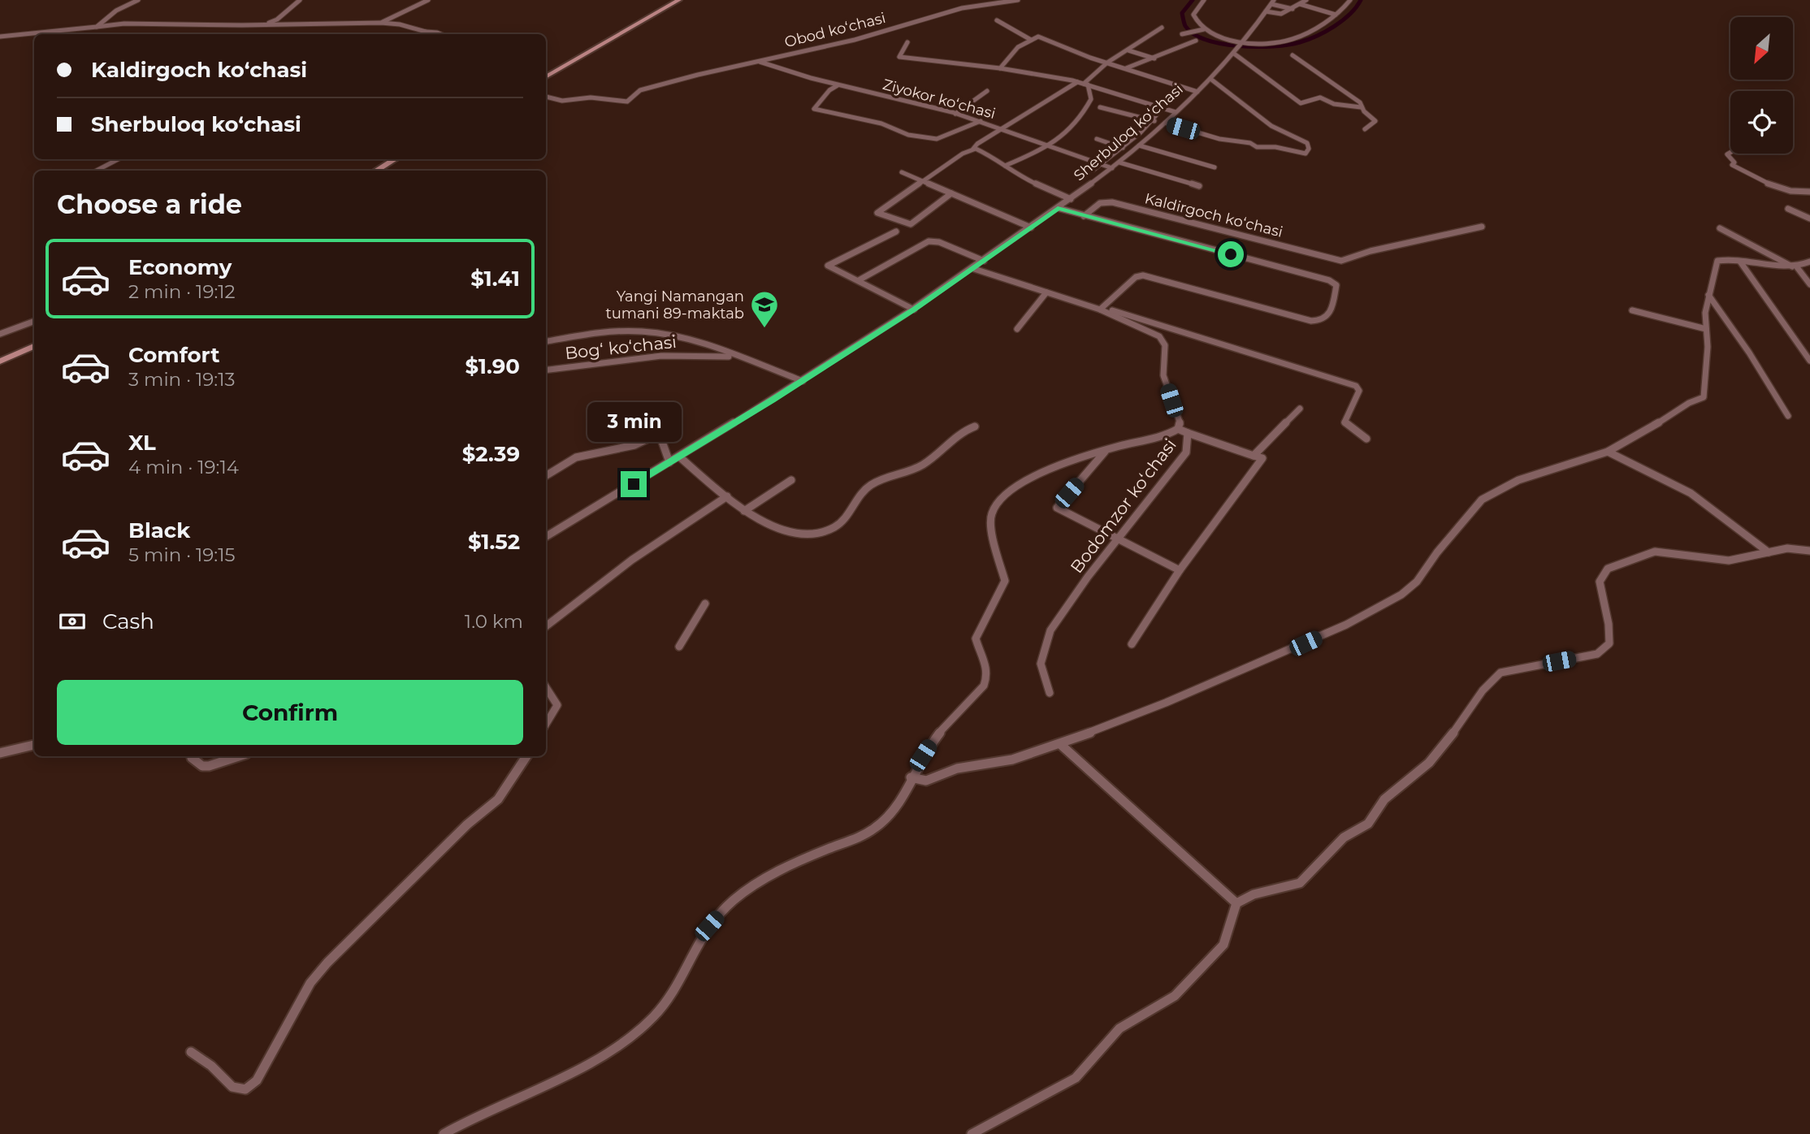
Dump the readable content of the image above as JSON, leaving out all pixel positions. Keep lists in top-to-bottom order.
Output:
{
  "streets": {
    "street": [
      "Obod koʻchasi",
      "Ziyokor koʻchasi",
      "Sherbuloq koʻchasi",
      "Kaldirgoch koʻchasi",
      "Bogʻ koʻchasi",
      "Bodomzor koʻchasi"
    ]
  },
  "crossings": [
    ["Obod koʻchasi", "Ziyokor koʻchasi"],
    ["Ziyokor koʻchasi", "Sherbuloq koʻchasi"],
    ["Sherbuloq koʻchasi", "Kaldirgoch koʻchasi"],
    ["Sherbuloq koʻchasi", "Bogʻ koʻchasi"],
    ["Kaldirgoch koʻchasi", "Bodomzor koʻchasi"]
  ],
  "places": {
    "school or university": ["Yangi Namangan tumani 89-maktab"]
  },
  "north": "bottom left",
  "page": {
    "banner": ["Kaldirgoch koʻchasi", "Sherbuloq koʻchasi"],
    "heading": "Choose a ride",
    "list": [
      {
        "name": "Economy",
        "note": "2 min · 19:12",
        "value": "$1.41"
      },
      {
        "name": "Comfort",
        "note": "3 min · 19:13",
        "value": "$1.90"
      },
      {
        "name": "XL",
        "note": "4 min · 19:14",
        "value": "$2.39"
      },
      {
        "name": "Black",
        "note": "5 min · 19:15",
        "value": "$1.52"
      }
    ],
    "bubble": "3 min",
    "pay": ["Cash", "1.0 km"],
    "buttons": "Confirm"
  }
}
